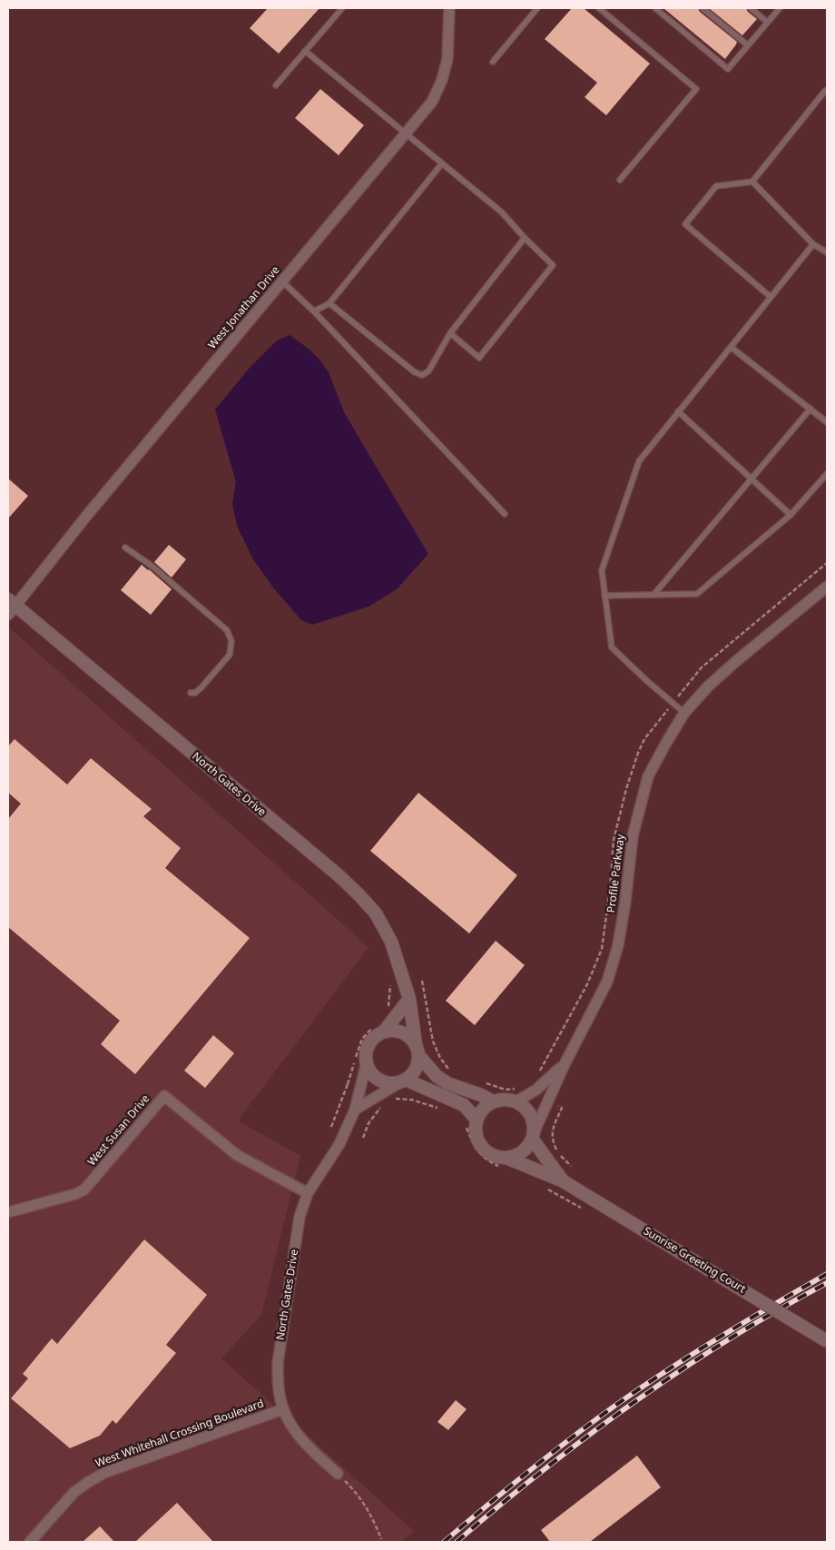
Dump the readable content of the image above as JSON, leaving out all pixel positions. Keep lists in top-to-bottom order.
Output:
{
  "streets": {
    "street": [
      "West Jonathan Drive",
      "North Gates Drive",
      "Profile Parkway",
      "West Susan Drive",
      "Sunrise Greeting Court",
      "West Whitehall Crossing Boulevard"
    ]
  },
  "crossings": [
    ["West Jonathan Drive", "North Gates Drive"],
    ["North Gates Drive", "West Susan Drive"],
    ["North Gates Drive", "West Whitehall Crossing Boulevard"],
    ["Profile Parkway", "Sunrise Greeting Court"]
  ]
}
